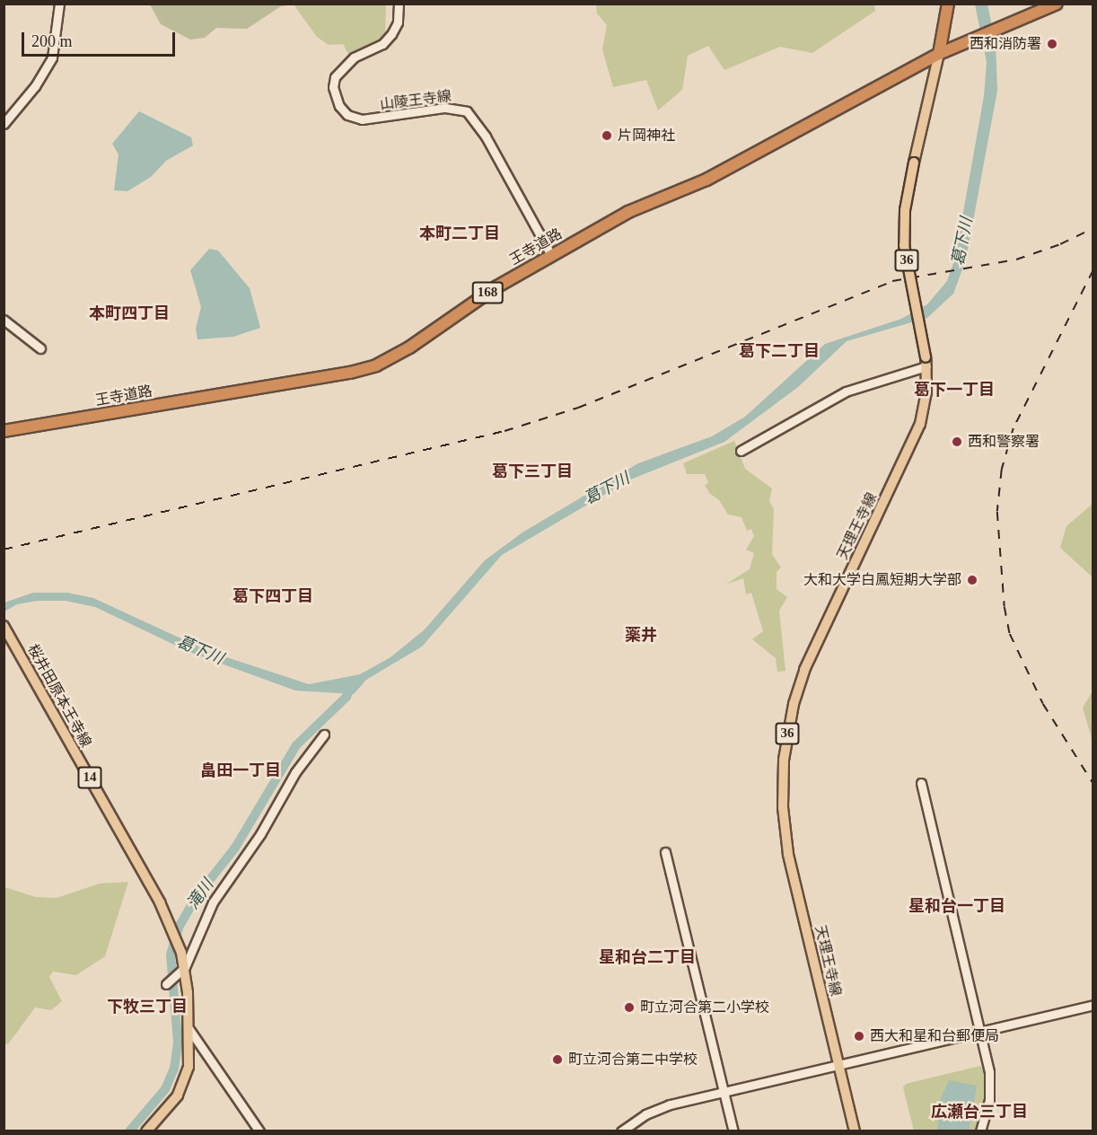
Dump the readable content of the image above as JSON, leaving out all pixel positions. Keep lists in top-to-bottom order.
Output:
{
  "streets": {
    "highway": ["王寺道路", "168"],
    "main road": [
      "36",
      "天理王寺線",
      "桜井田原本王寺線",
      "14"
    ],
    "street": ["山陵王寺線"]
  },
  "crossings": [
    ["山陵王寺線", "王寺道路"],
    ["王寺道路", "天理王寺線"]
  ],
  "districts": [
    "本町二丁目",
    "本町四丁目",
    "葛下二丁目",
    "葛下一丁目",
    "葛下三丁目",
    "葛下四丁目",
    "薬井",
    "畠田一丁目",
    "星和台一丁目",
    "星和台二丁目",
    "下牧三丁目",
    "広瀬台三丁目"
  ],
  "water": ["葛下川", "滝川"],
  "places": [
    "西和消防署",
    "片岡神社",
    "西和警察署",
    "大和大学白鳳短期大学部",
    "町立河合第二小学校",
    "西大和星和台郵便局",
    "町立河合第二中学校"
  ],
  "scale_bar": "200 m"
}
